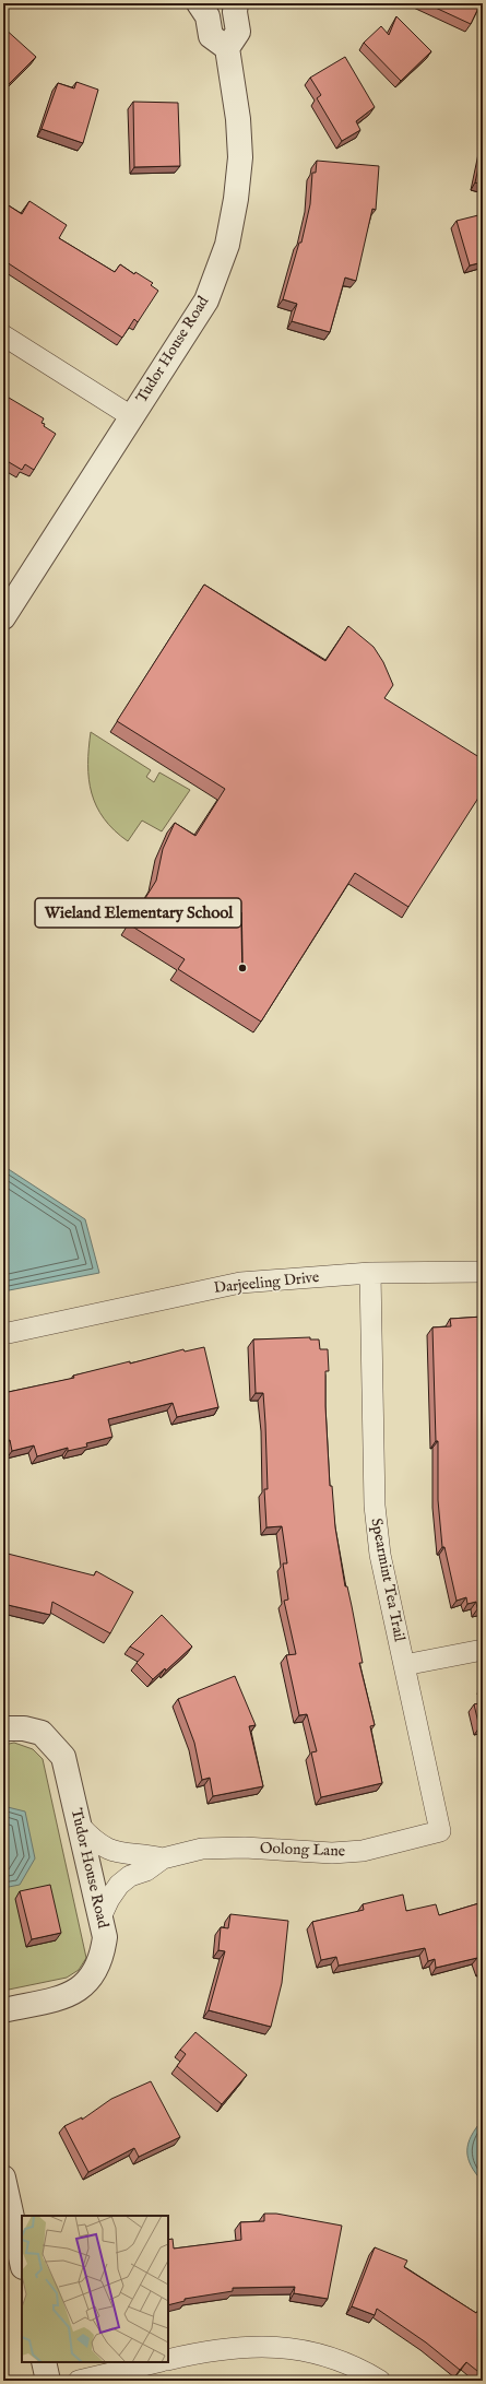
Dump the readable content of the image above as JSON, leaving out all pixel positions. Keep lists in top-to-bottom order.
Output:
{
  "streets": {
    "street": [
      "Tudor House Road",
      "Darjeeling Drive",
      "Spearmint Tea Trail",
      "Oolong Lane"
    ]
  },
  "crossings": [
    ["Tudor House Road", "Oolong Lane"],
    ["Darjeeling Drive", "Spearmint Tea Trail"],
    ["Spearmint Tea Trail", "Oolong Lane"]
  ],
  "places": ["Wieland Elementary School"]
}
